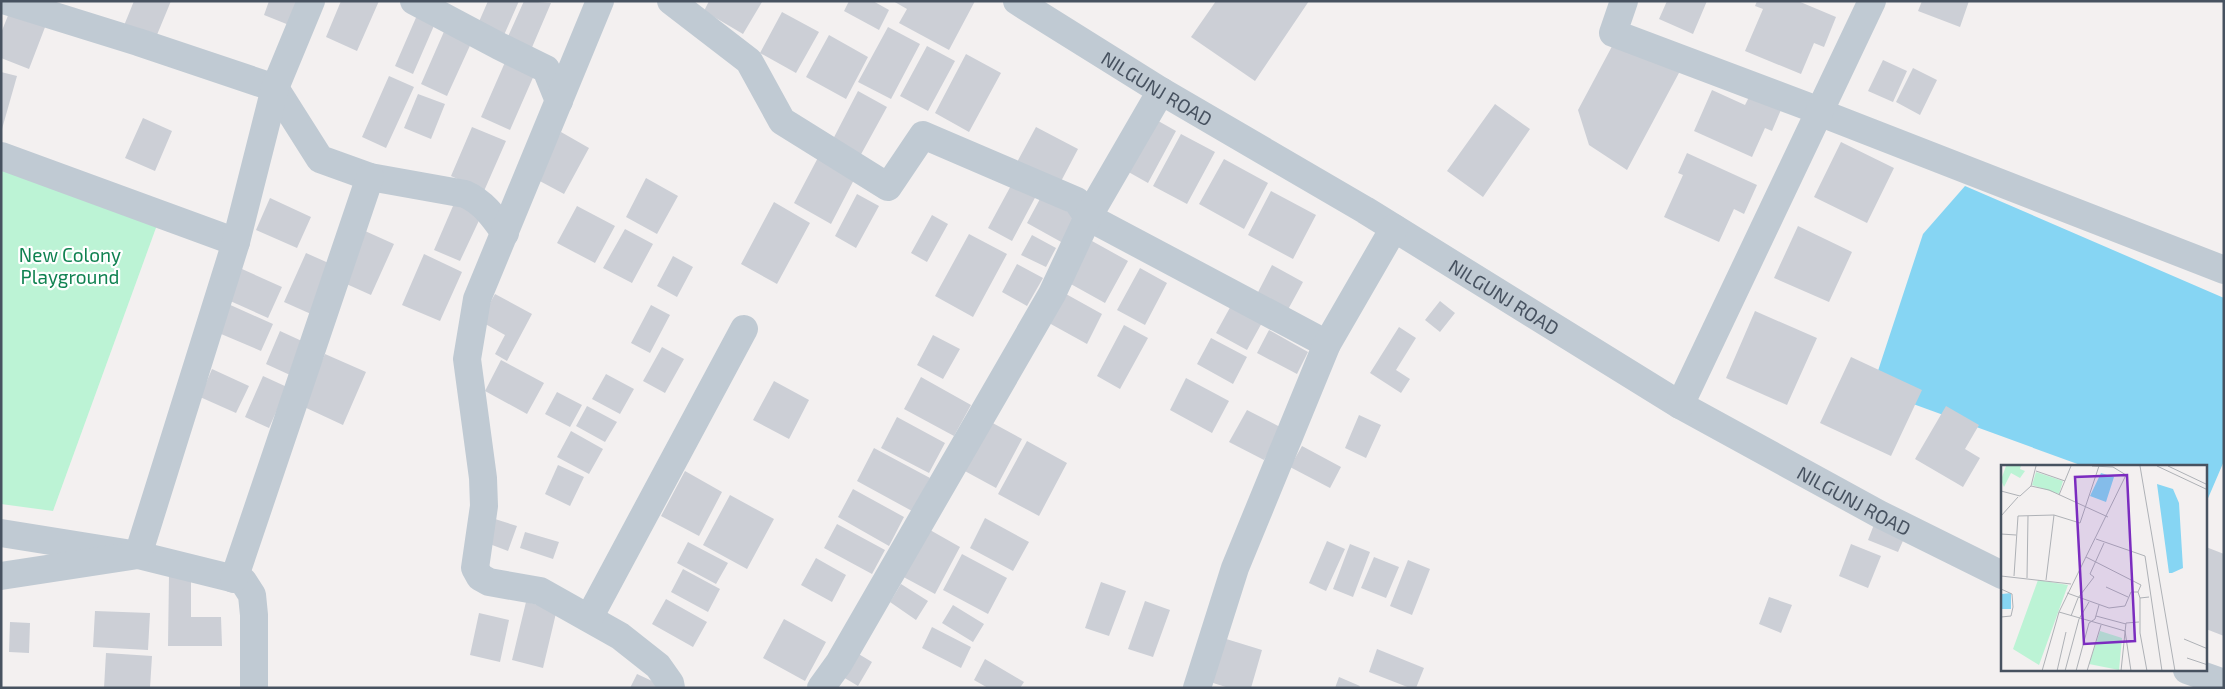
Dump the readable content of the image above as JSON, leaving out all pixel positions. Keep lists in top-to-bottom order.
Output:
{
  "streets": {
    "street": ["NILGUNJ ROAD"]
  },
  "parks": ["New Colony Playground"]
}
